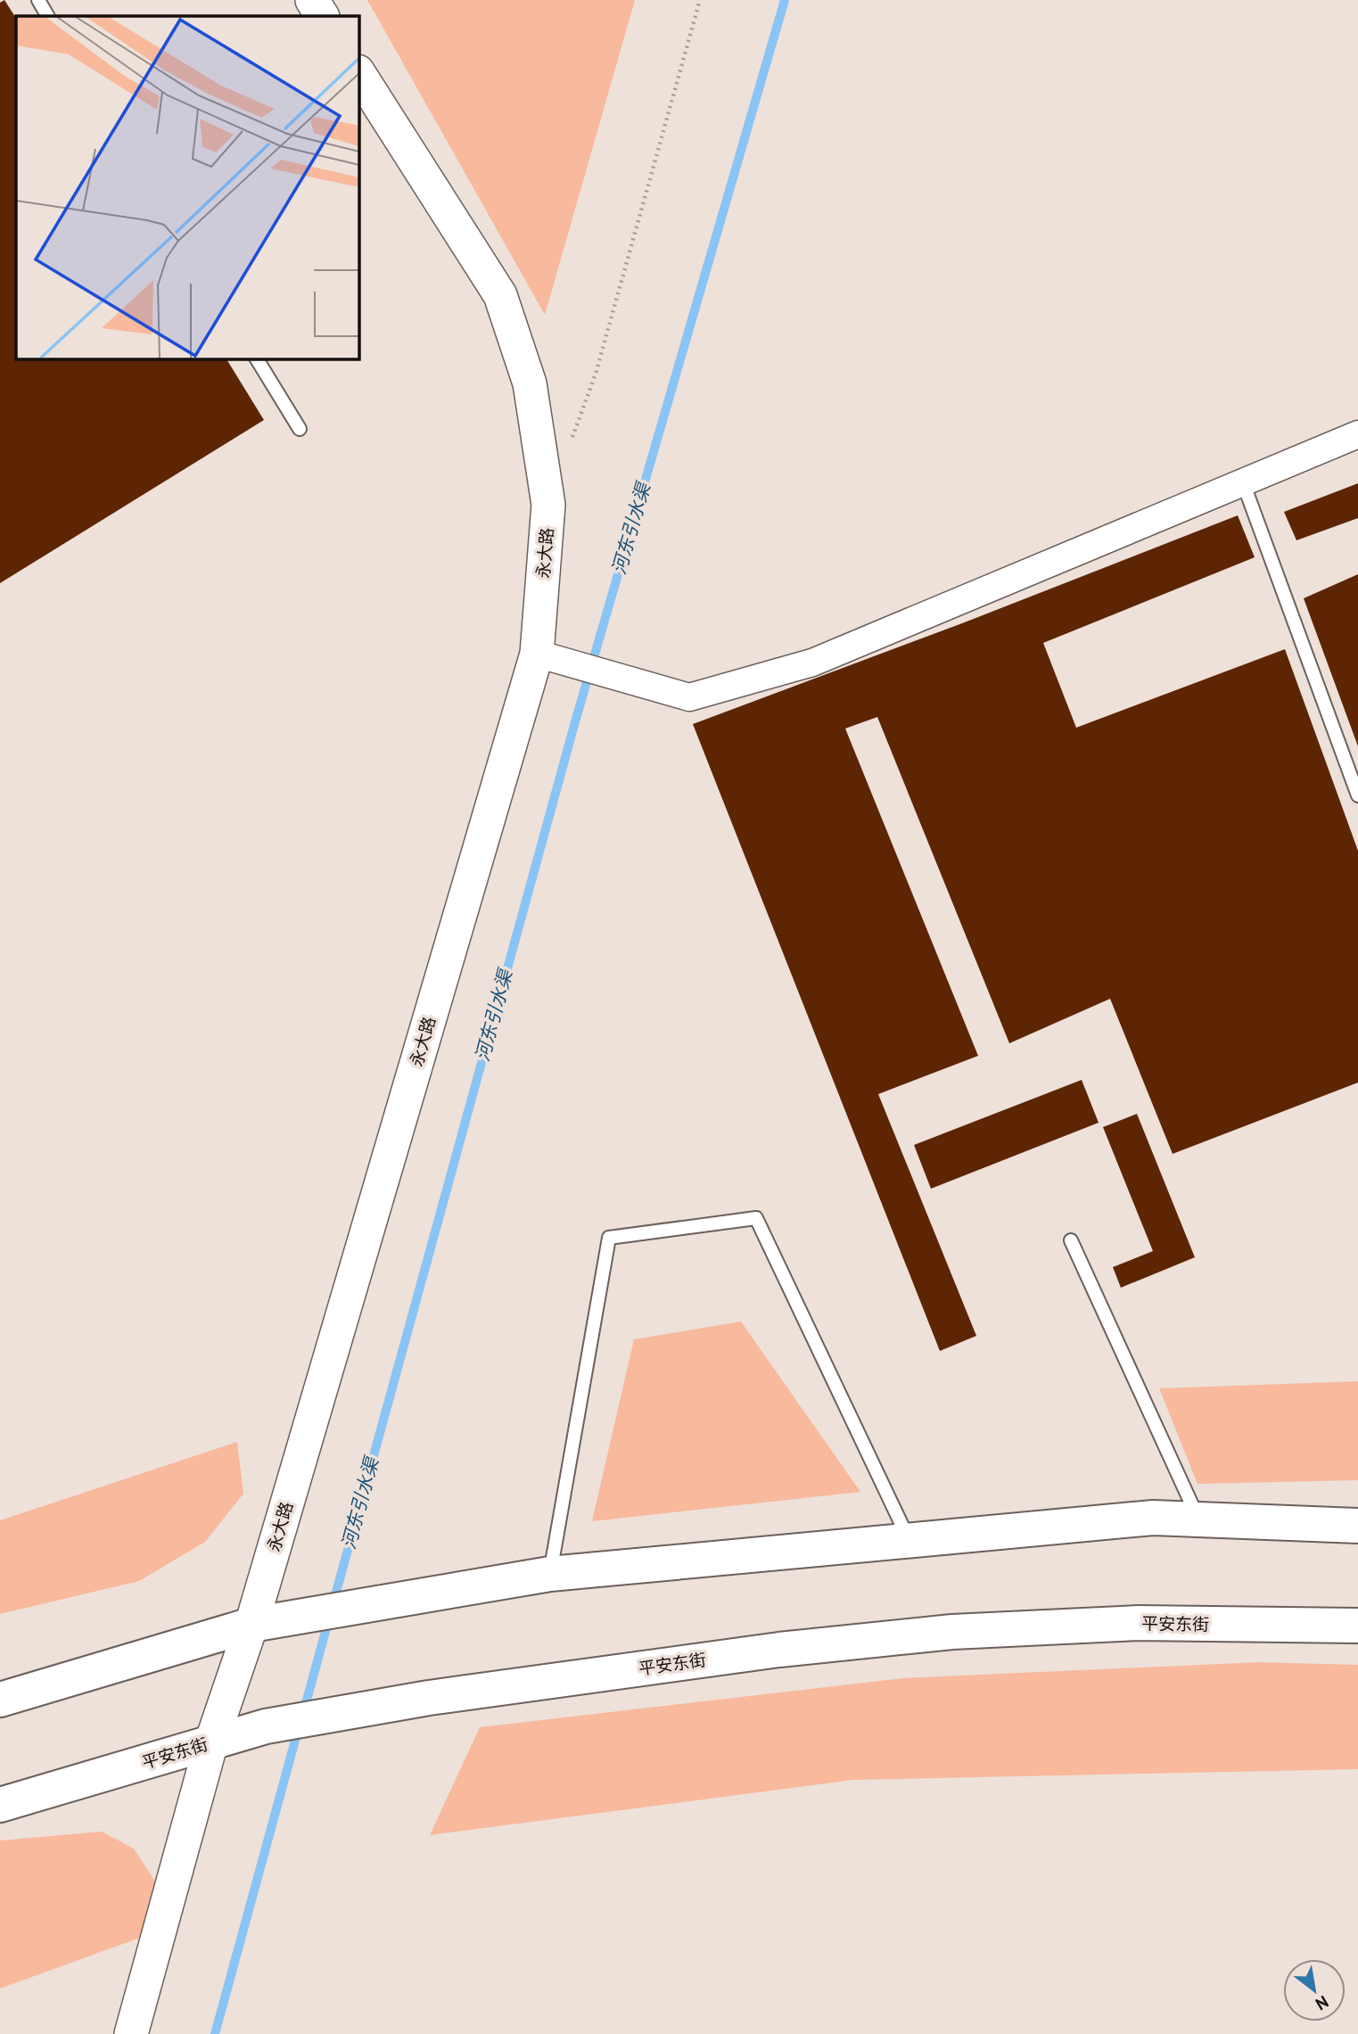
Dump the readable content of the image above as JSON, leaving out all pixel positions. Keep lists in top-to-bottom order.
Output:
{
  "streets": {
    "main road": ["平安东街"],
    "street": ["永大路"]
  },
  "crossings": [
    ["永大路", "平安东街"]
  ],
  "water": ["河东引水渠"],
  "north": "bottom right"
}
